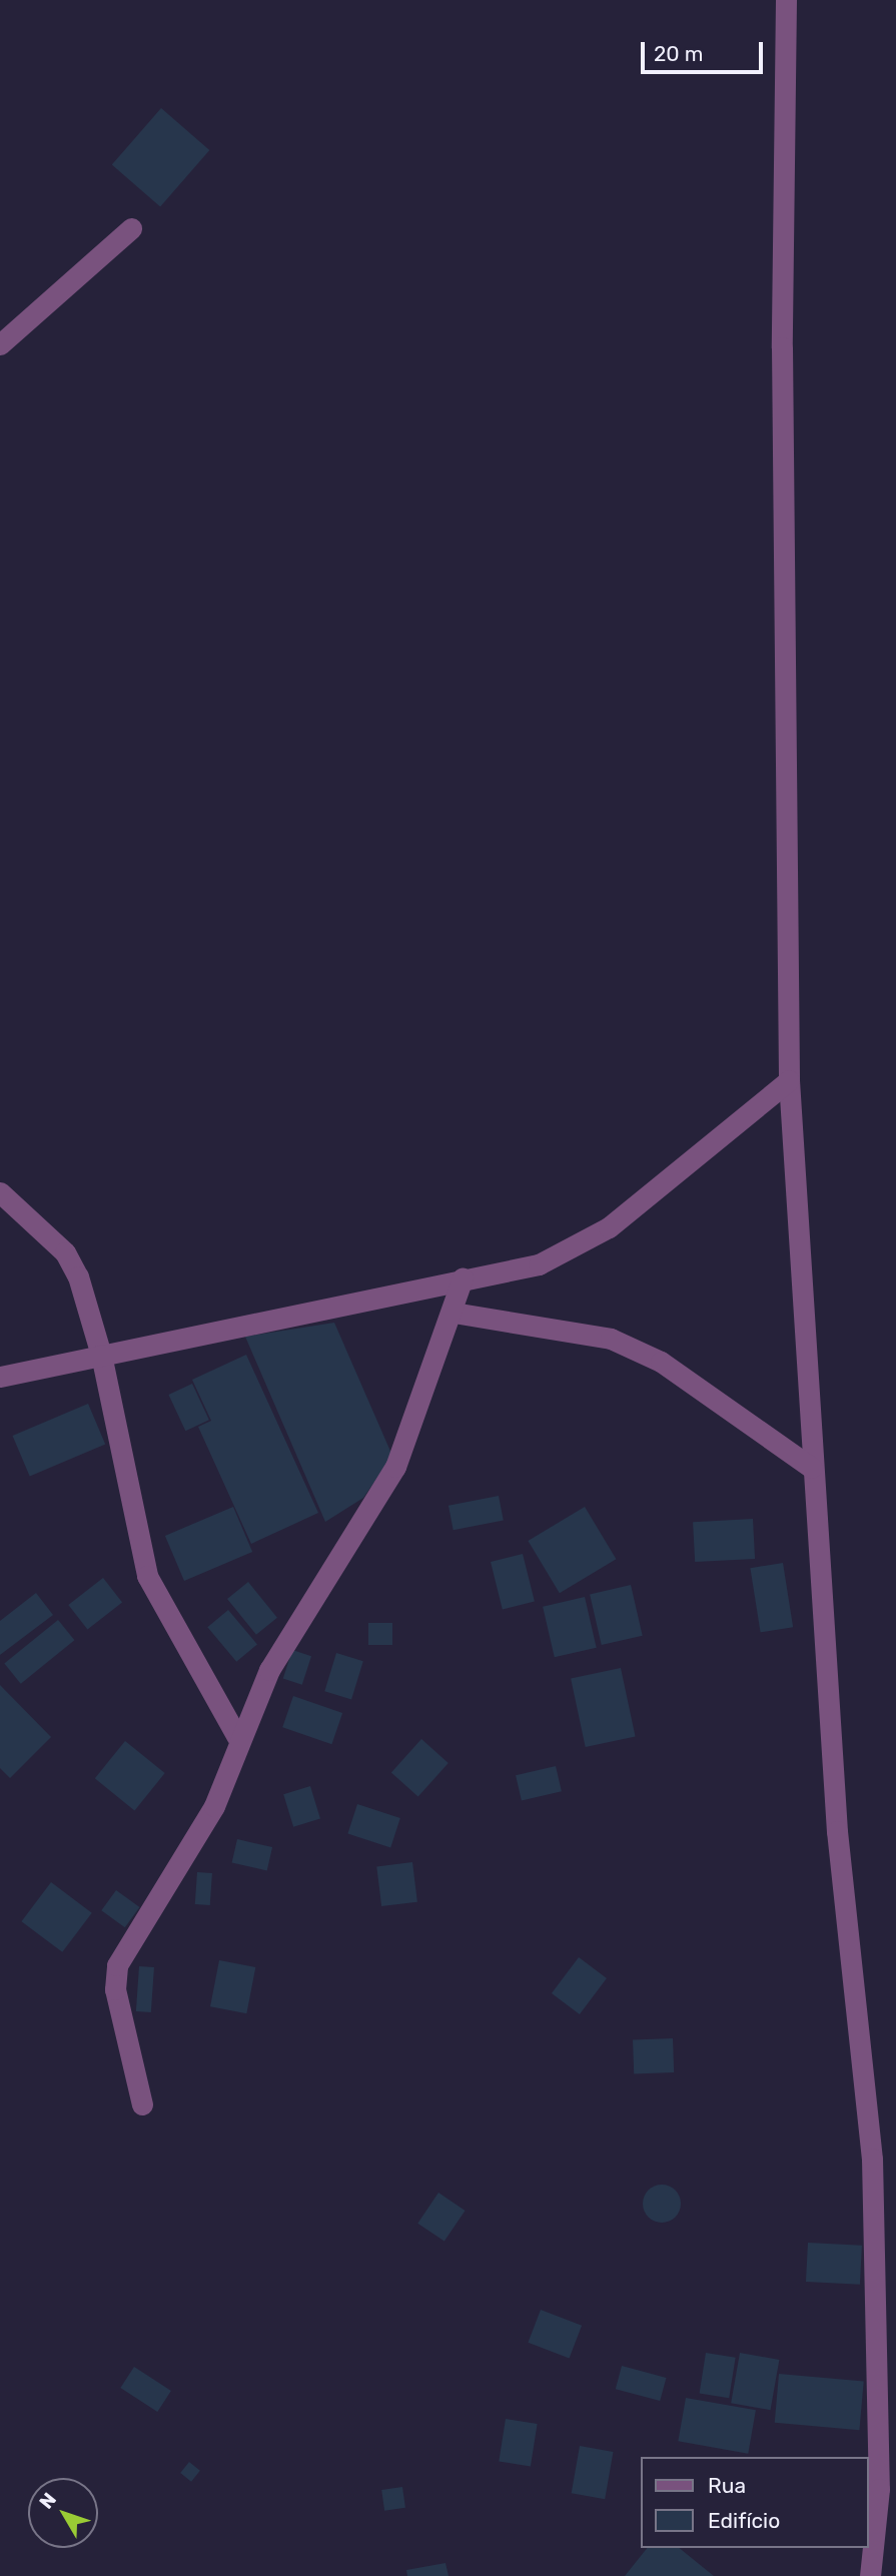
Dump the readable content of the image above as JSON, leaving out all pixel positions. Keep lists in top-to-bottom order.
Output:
{
  "legend": ["Rua", "Edifício"],
  "scale_bar": "20 m",
  "north": "top left"
}
